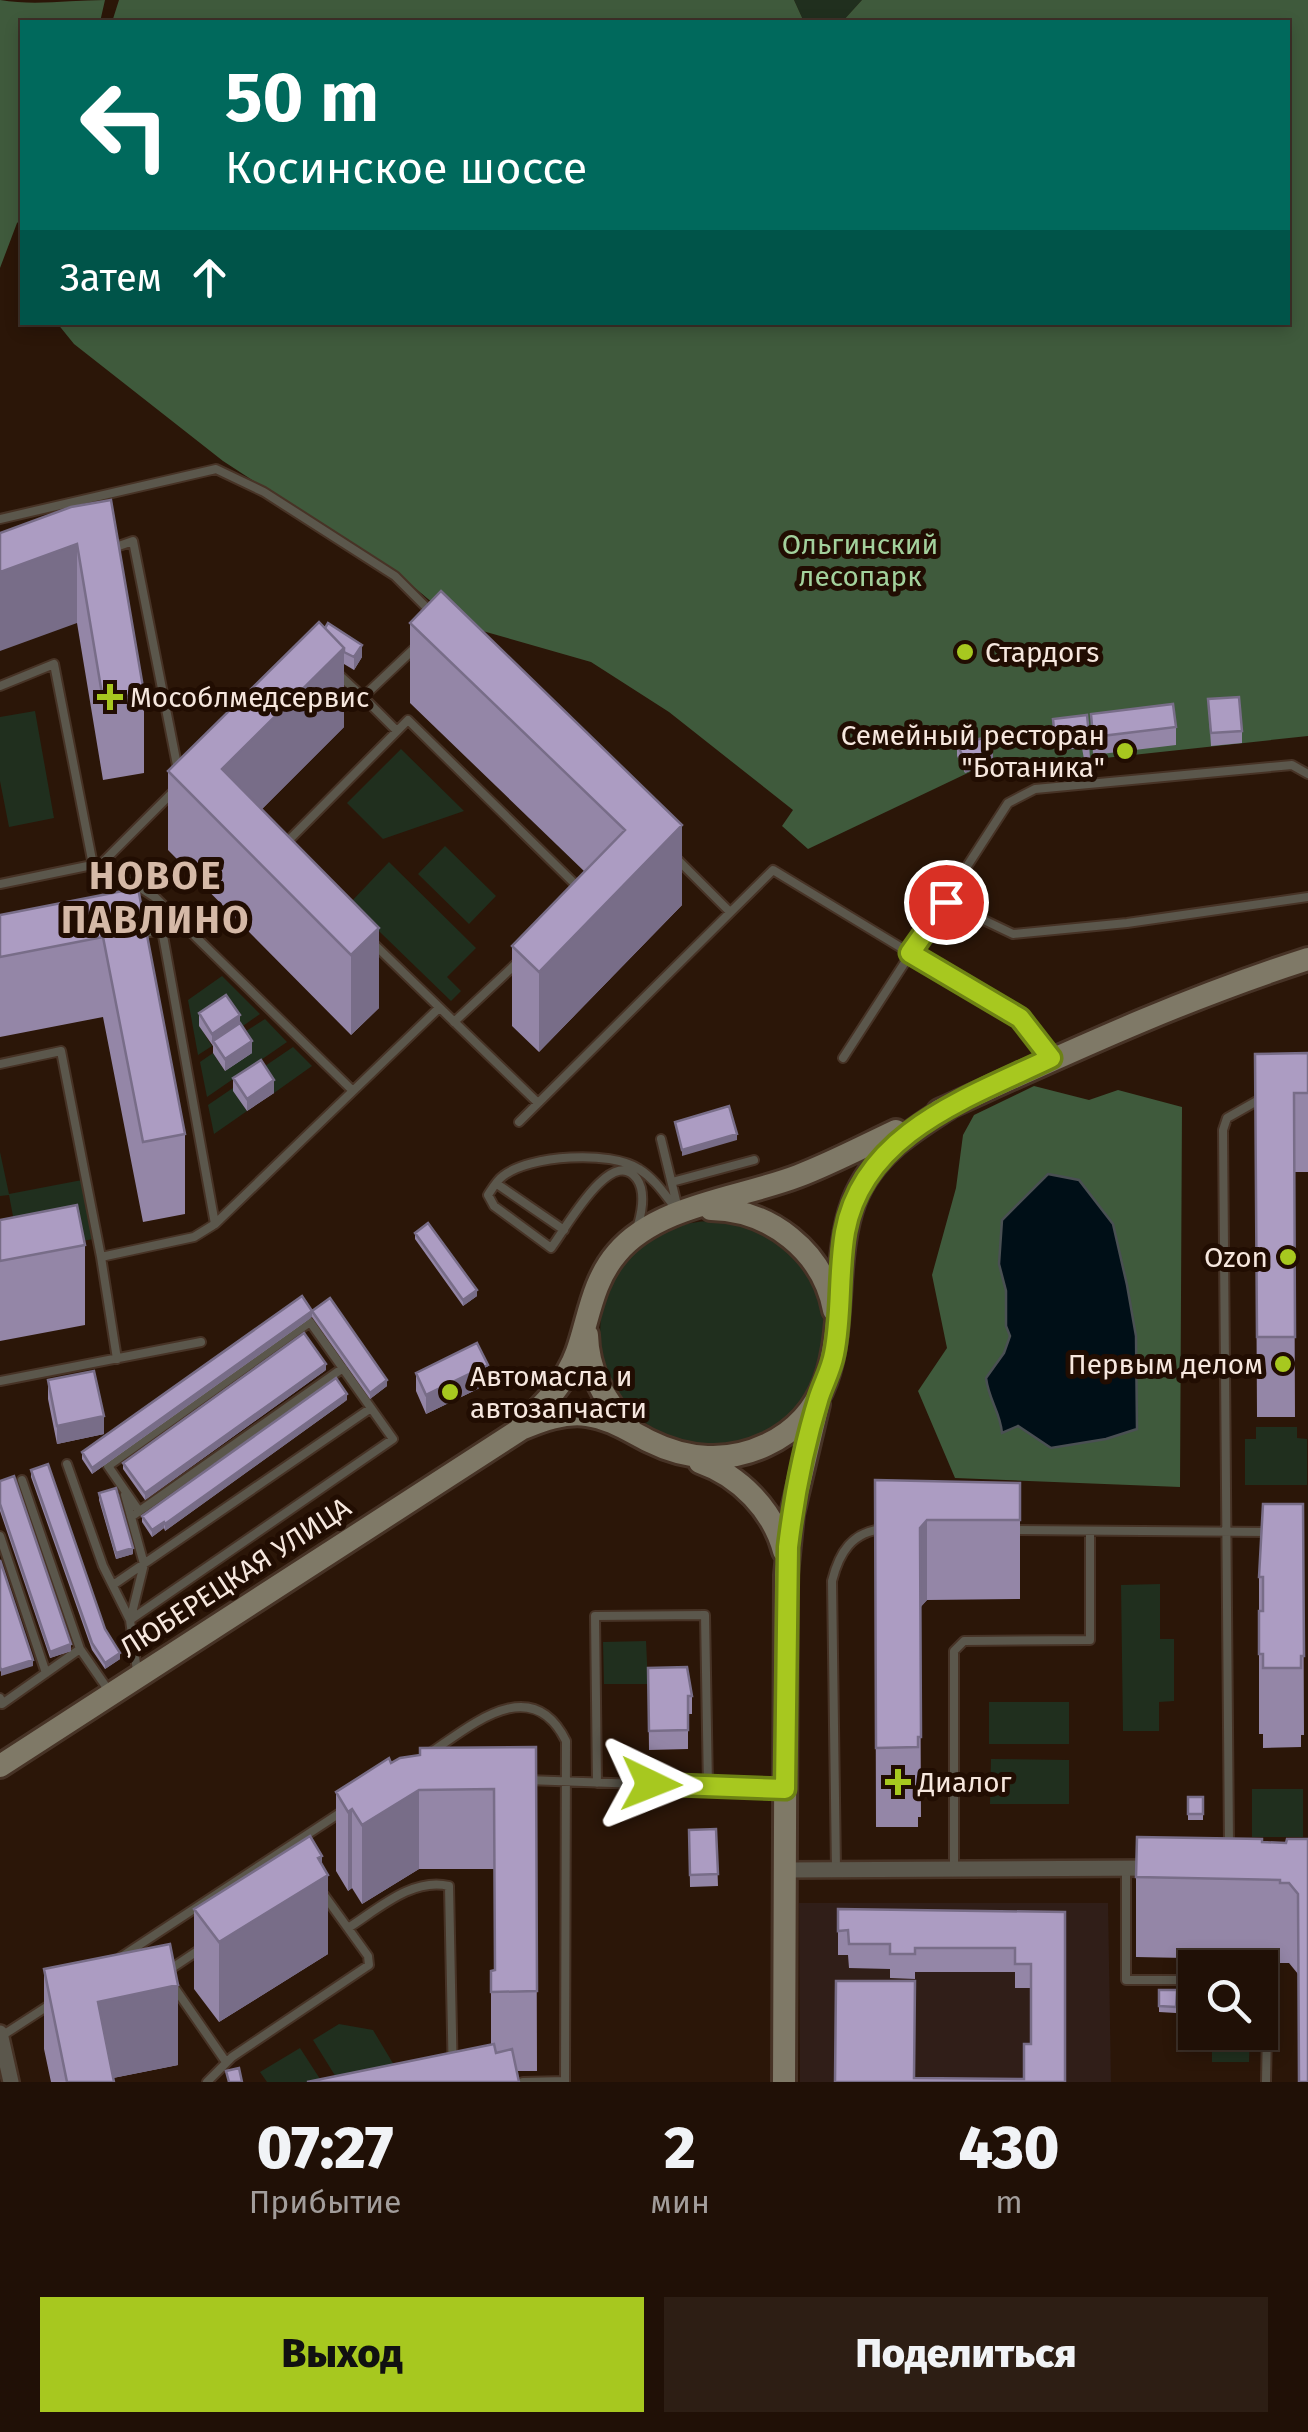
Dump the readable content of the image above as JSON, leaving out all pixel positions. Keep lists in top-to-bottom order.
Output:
{
  "streets": {
    "main road": ["ЛЮБЕРЕЦКАЯ УЛИЦА"]
  },
  "districts": ["НОВОЕ ПАВЛИНО"],
  "parks": ["Ольгинский лесопарк"],
  "places": {
    "other": [
      "Стардогs",
      "Семейный ресторан \"Ботаника\"",
      "Ozon",
      "Первым делом",
      "Автомасла и автозапчасти"
    ],
    "health": ["Мособлмедсервис", "Диалог"]
  },
  "page": {
    "turn": ["50 m", "Косинское шоссе"],
    "then": "Затем",
    "eta": [
      "07:27",
      "Прибытие",
      "2",
      "мин",
      "430",
      "m"
    ],
    "buttons": ["Выход", "Поделиться"]
  }
}
